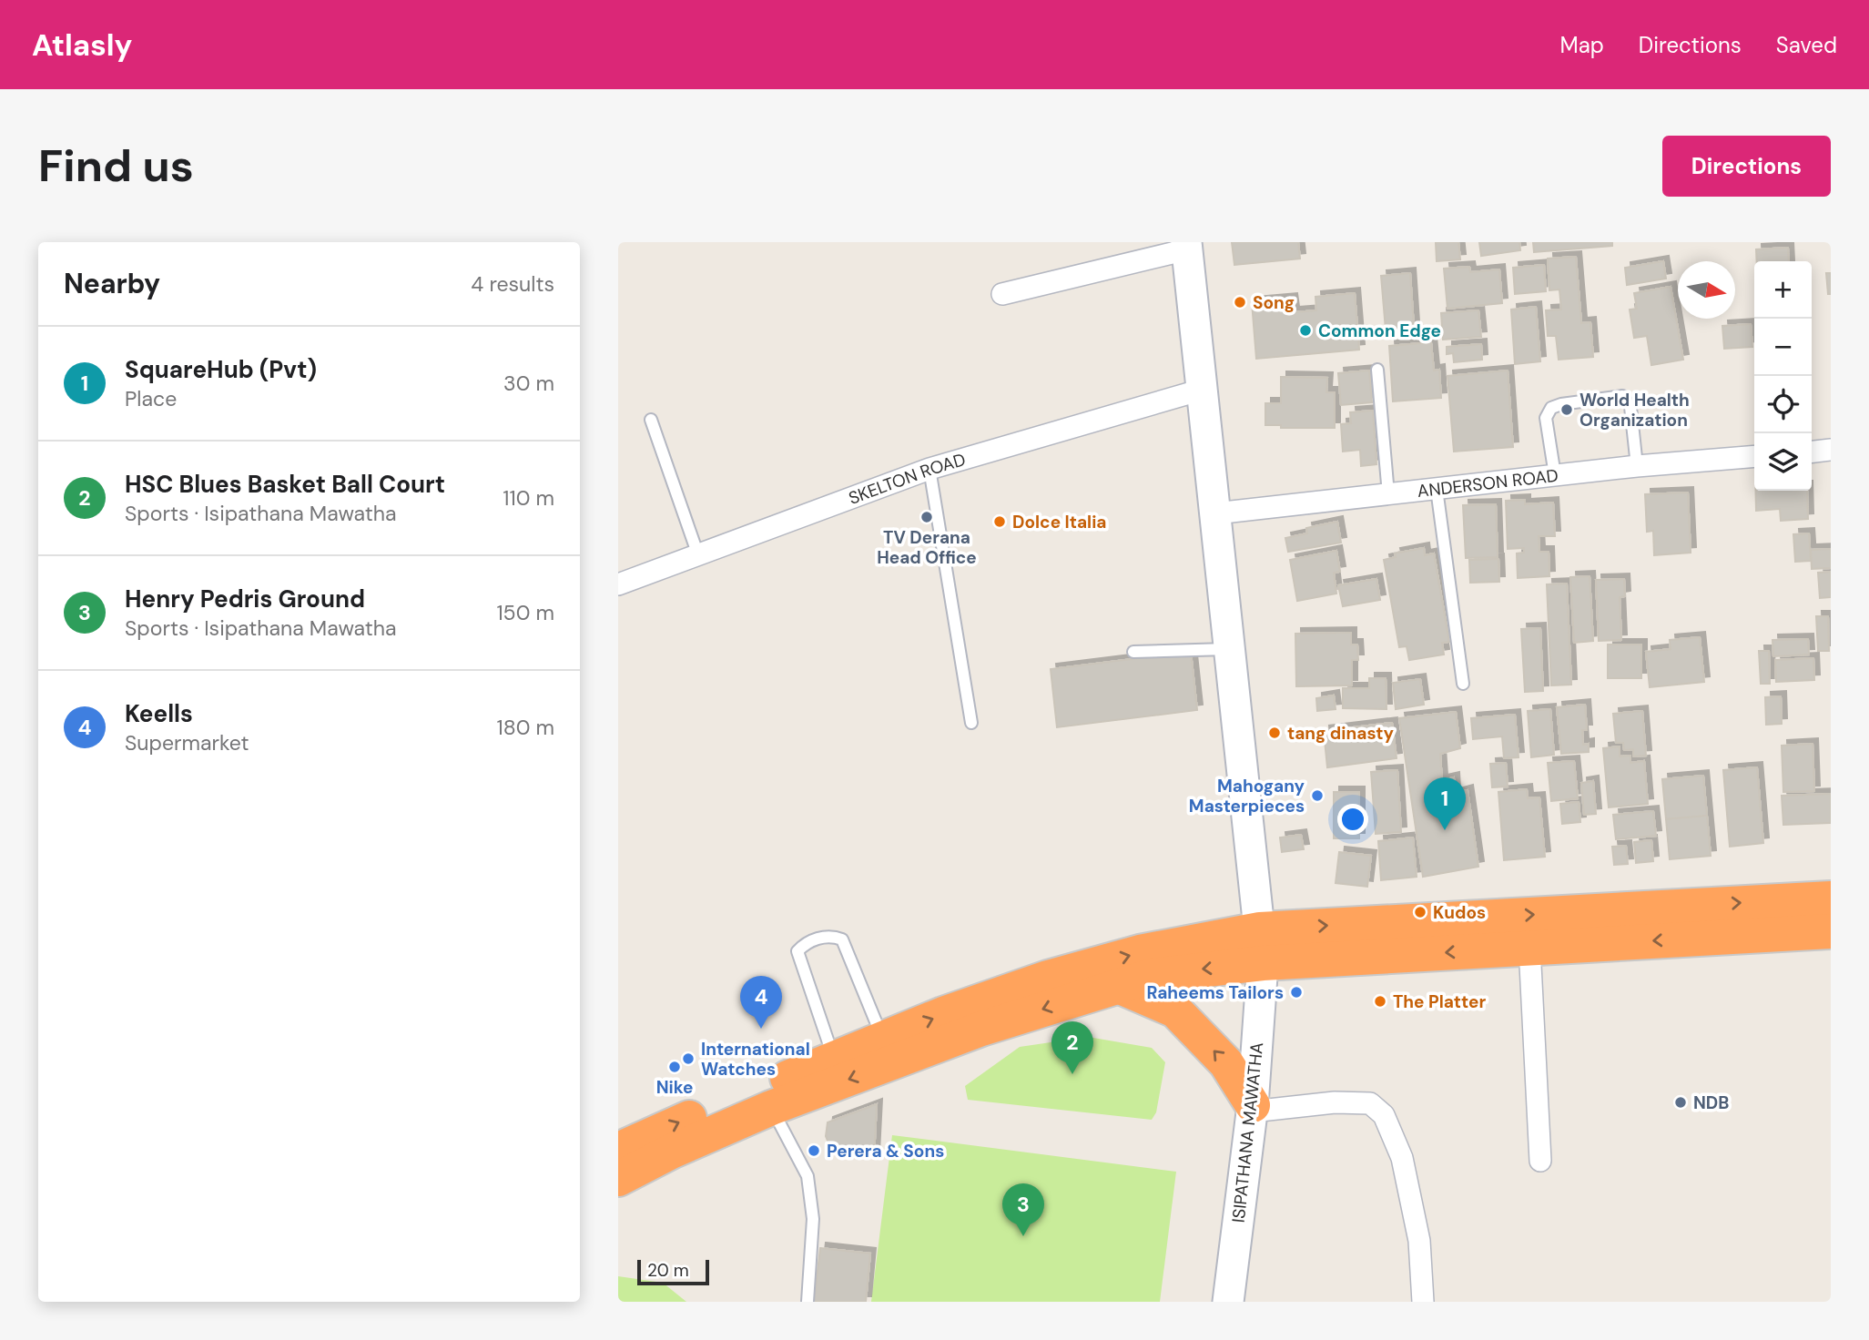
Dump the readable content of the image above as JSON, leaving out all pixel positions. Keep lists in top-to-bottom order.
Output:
{
  "streets": {
    "main road": ["ISIPATHANA MAWATHA"],
    "street": ["SKELTON ROAD", "ANDERSON ROAD"]
  },
  "crossings": [
    ["SKELTON ROAD", "ISIPATHANA MAWATHA"],
    ["ANDERSON ROAD", "ISIPATHANA MAWATHA"]
  ],
  "places": [
    "Song",
    "Common Edge",
    "World Health Organization",
    "TV Derana Head Office",
    "Dolce Italia",
    "tang dinasty",
    "Mahogany Masterpieces",
    "Kudos",
    "Raheems Tailors",
    "The Platter",
    "International Watches",
    "Nike",
    "NDB",
    "Perera & Sons"
  ],
  "scale_bar": "20 m",
  "north": "right",
  "page": {
    "header": "Atlasly",
    "nav": ["Map", "Directions", "Saved"],
    "buttons": "Directions",
    "title": "Find us",
    "heading": ["Nearby", "4 results"],
    "map_buttons": ["+", "−"],
    "list": [
      {
        "mark": "1",
        "name": "SquareHub (Pvt)",
        "note": "Place",
        "value": "30 m"
      },
      {
        "mark": "2",
        "name": "HSC Blues Basket Ball Court",
        "note": "Sports · Isipathana Mawatha",
        "value": "110 m"
      },
      {
        "mark": "3",
        "name": "Henry Pedris Ground",
        "note": "Sports · Isipathana Mawatha",
        "value": "150 m"
      },
      {
        "mark": "4",
        "name": "Keells",
        "note": "Supermarket",
        "value": "180 m"
      }
    ],
    "pins": [
      "1",
      "4",
      "2",
      "3"
    ],
    "scale": "20 m"
  }
}
